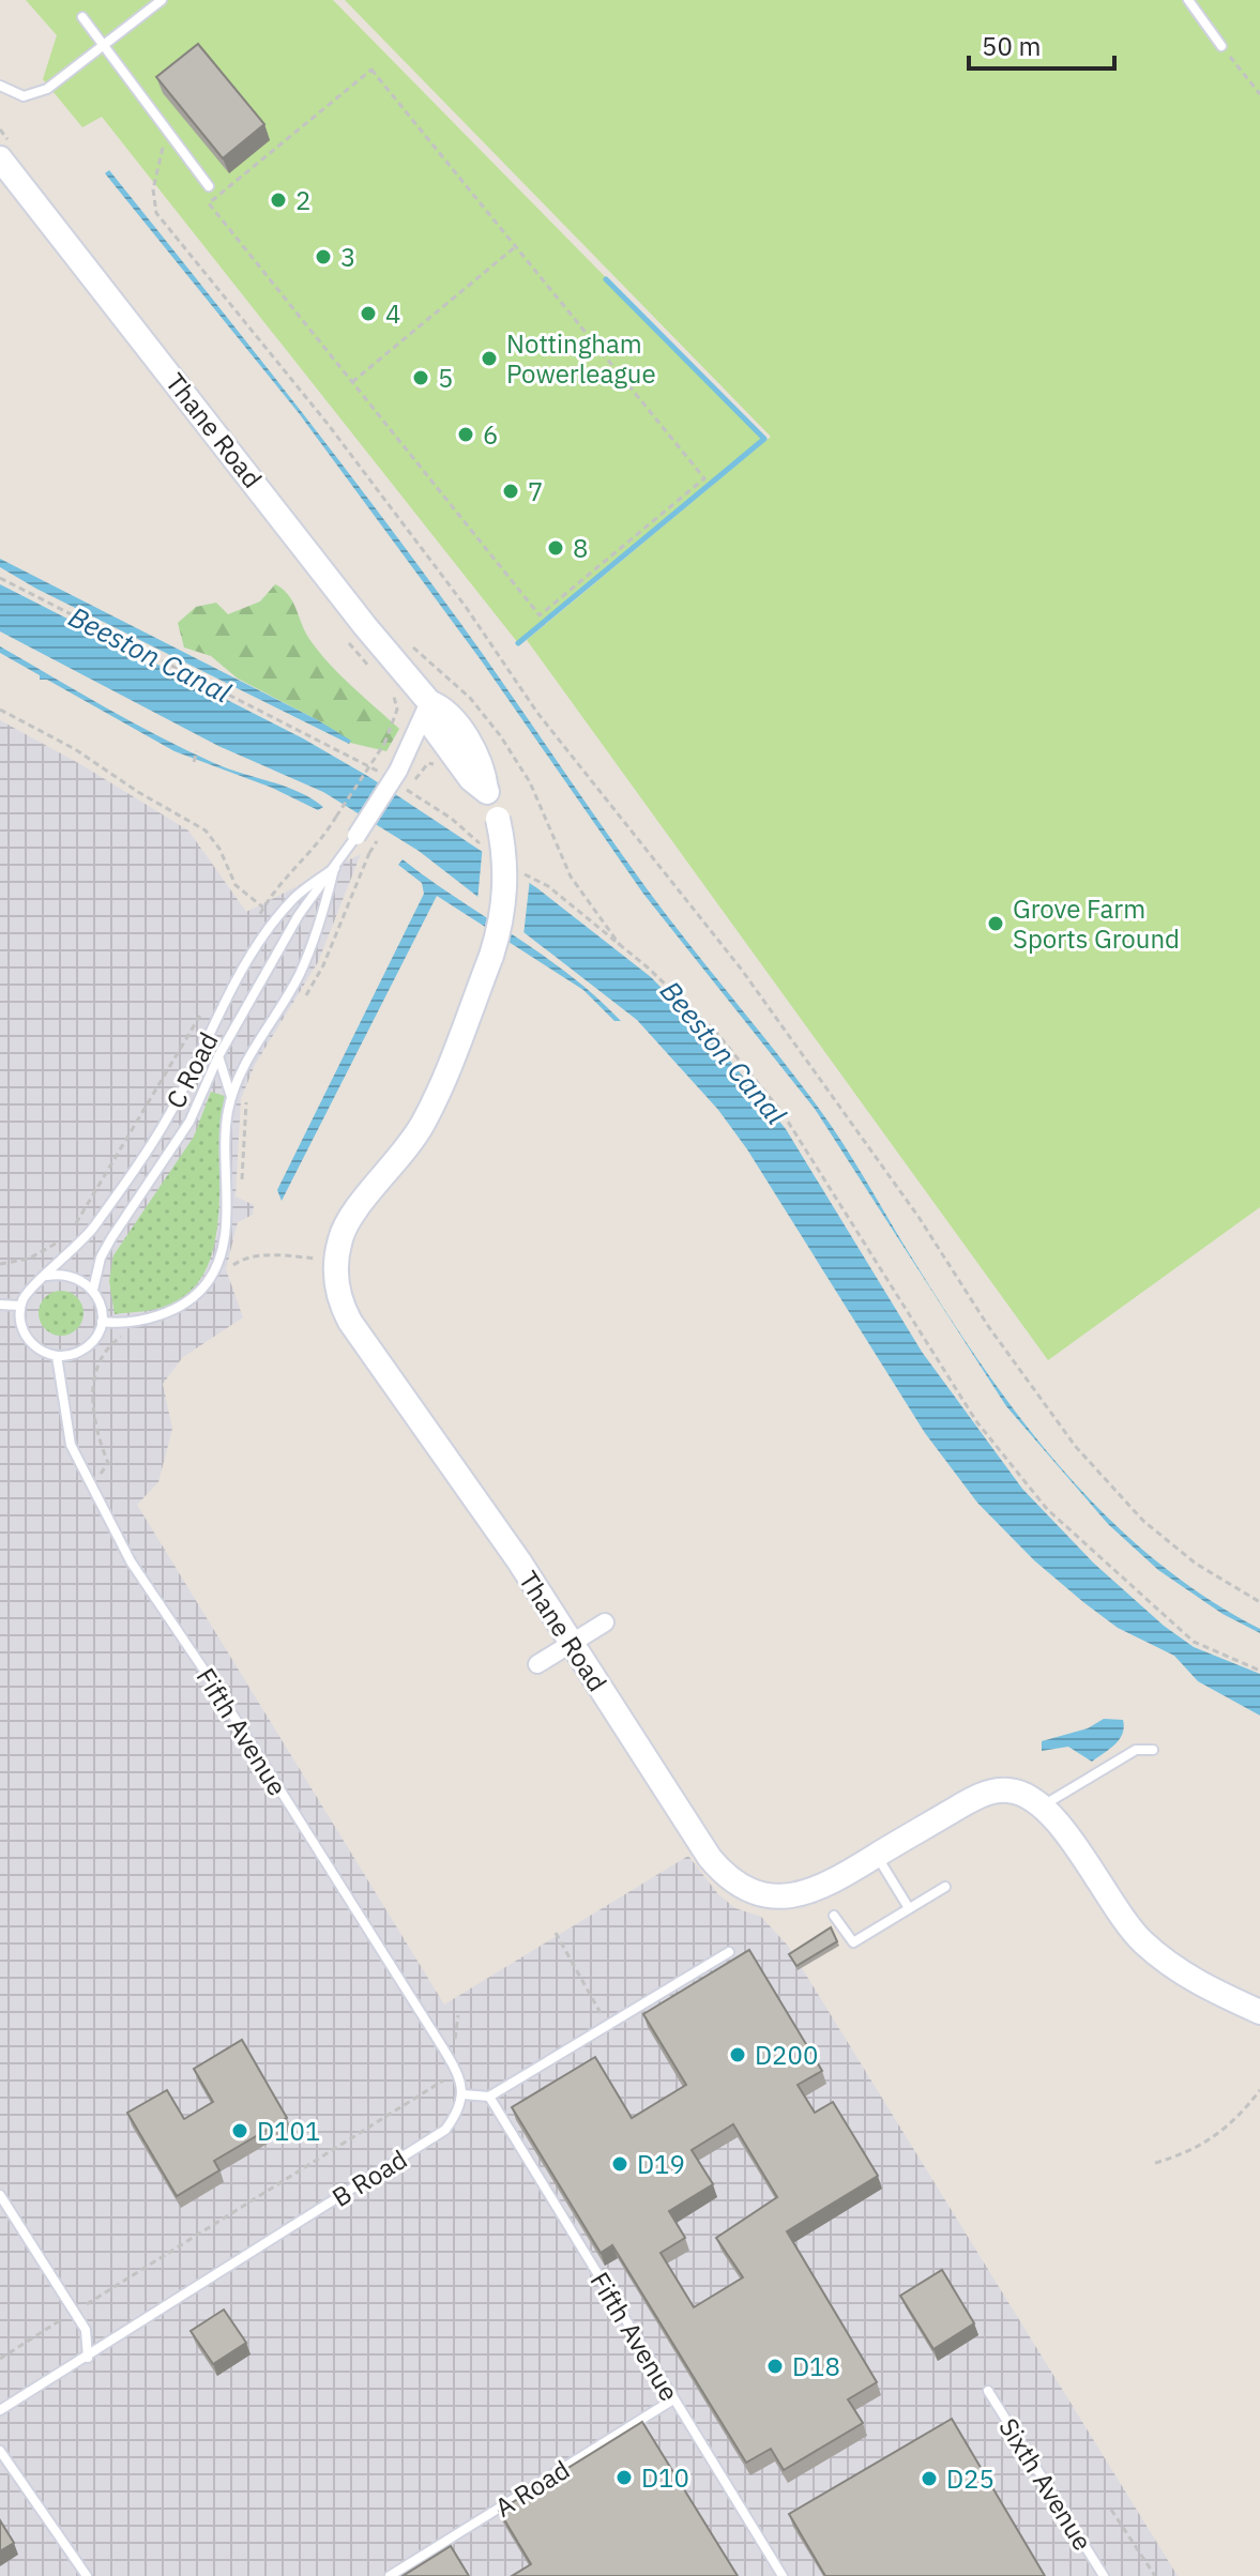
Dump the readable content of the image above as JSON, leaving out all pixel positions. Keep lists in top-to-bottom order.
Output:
{
  "streets": {
    "street": ["Thane Road"],
    "lane": [
      "C Road",
      "Fifth Avenue",
      "B Road",
      "Sixth Avenue",
      "A Road"
    ]
  },
  "crossings": [
    ["C Road", "Fifth Avenue"],
    ["Fifth Avenue", "B Road"],
    ["Fifth Avenue", "A Road"]
  ],
  "water": ["Beeston Canal"],
  "places": [
    "2",
    "3",
    "4",
    "Nottingham Powerleague",
    "5",
    "6",
    "7",
    "8",
    "Grove Farm Sports Ground",
    "D200",
    "D101",
    "D19",
    "D18",
    "D10",
    "D25"
  ],
  "scale_bar": "50 m"
}
